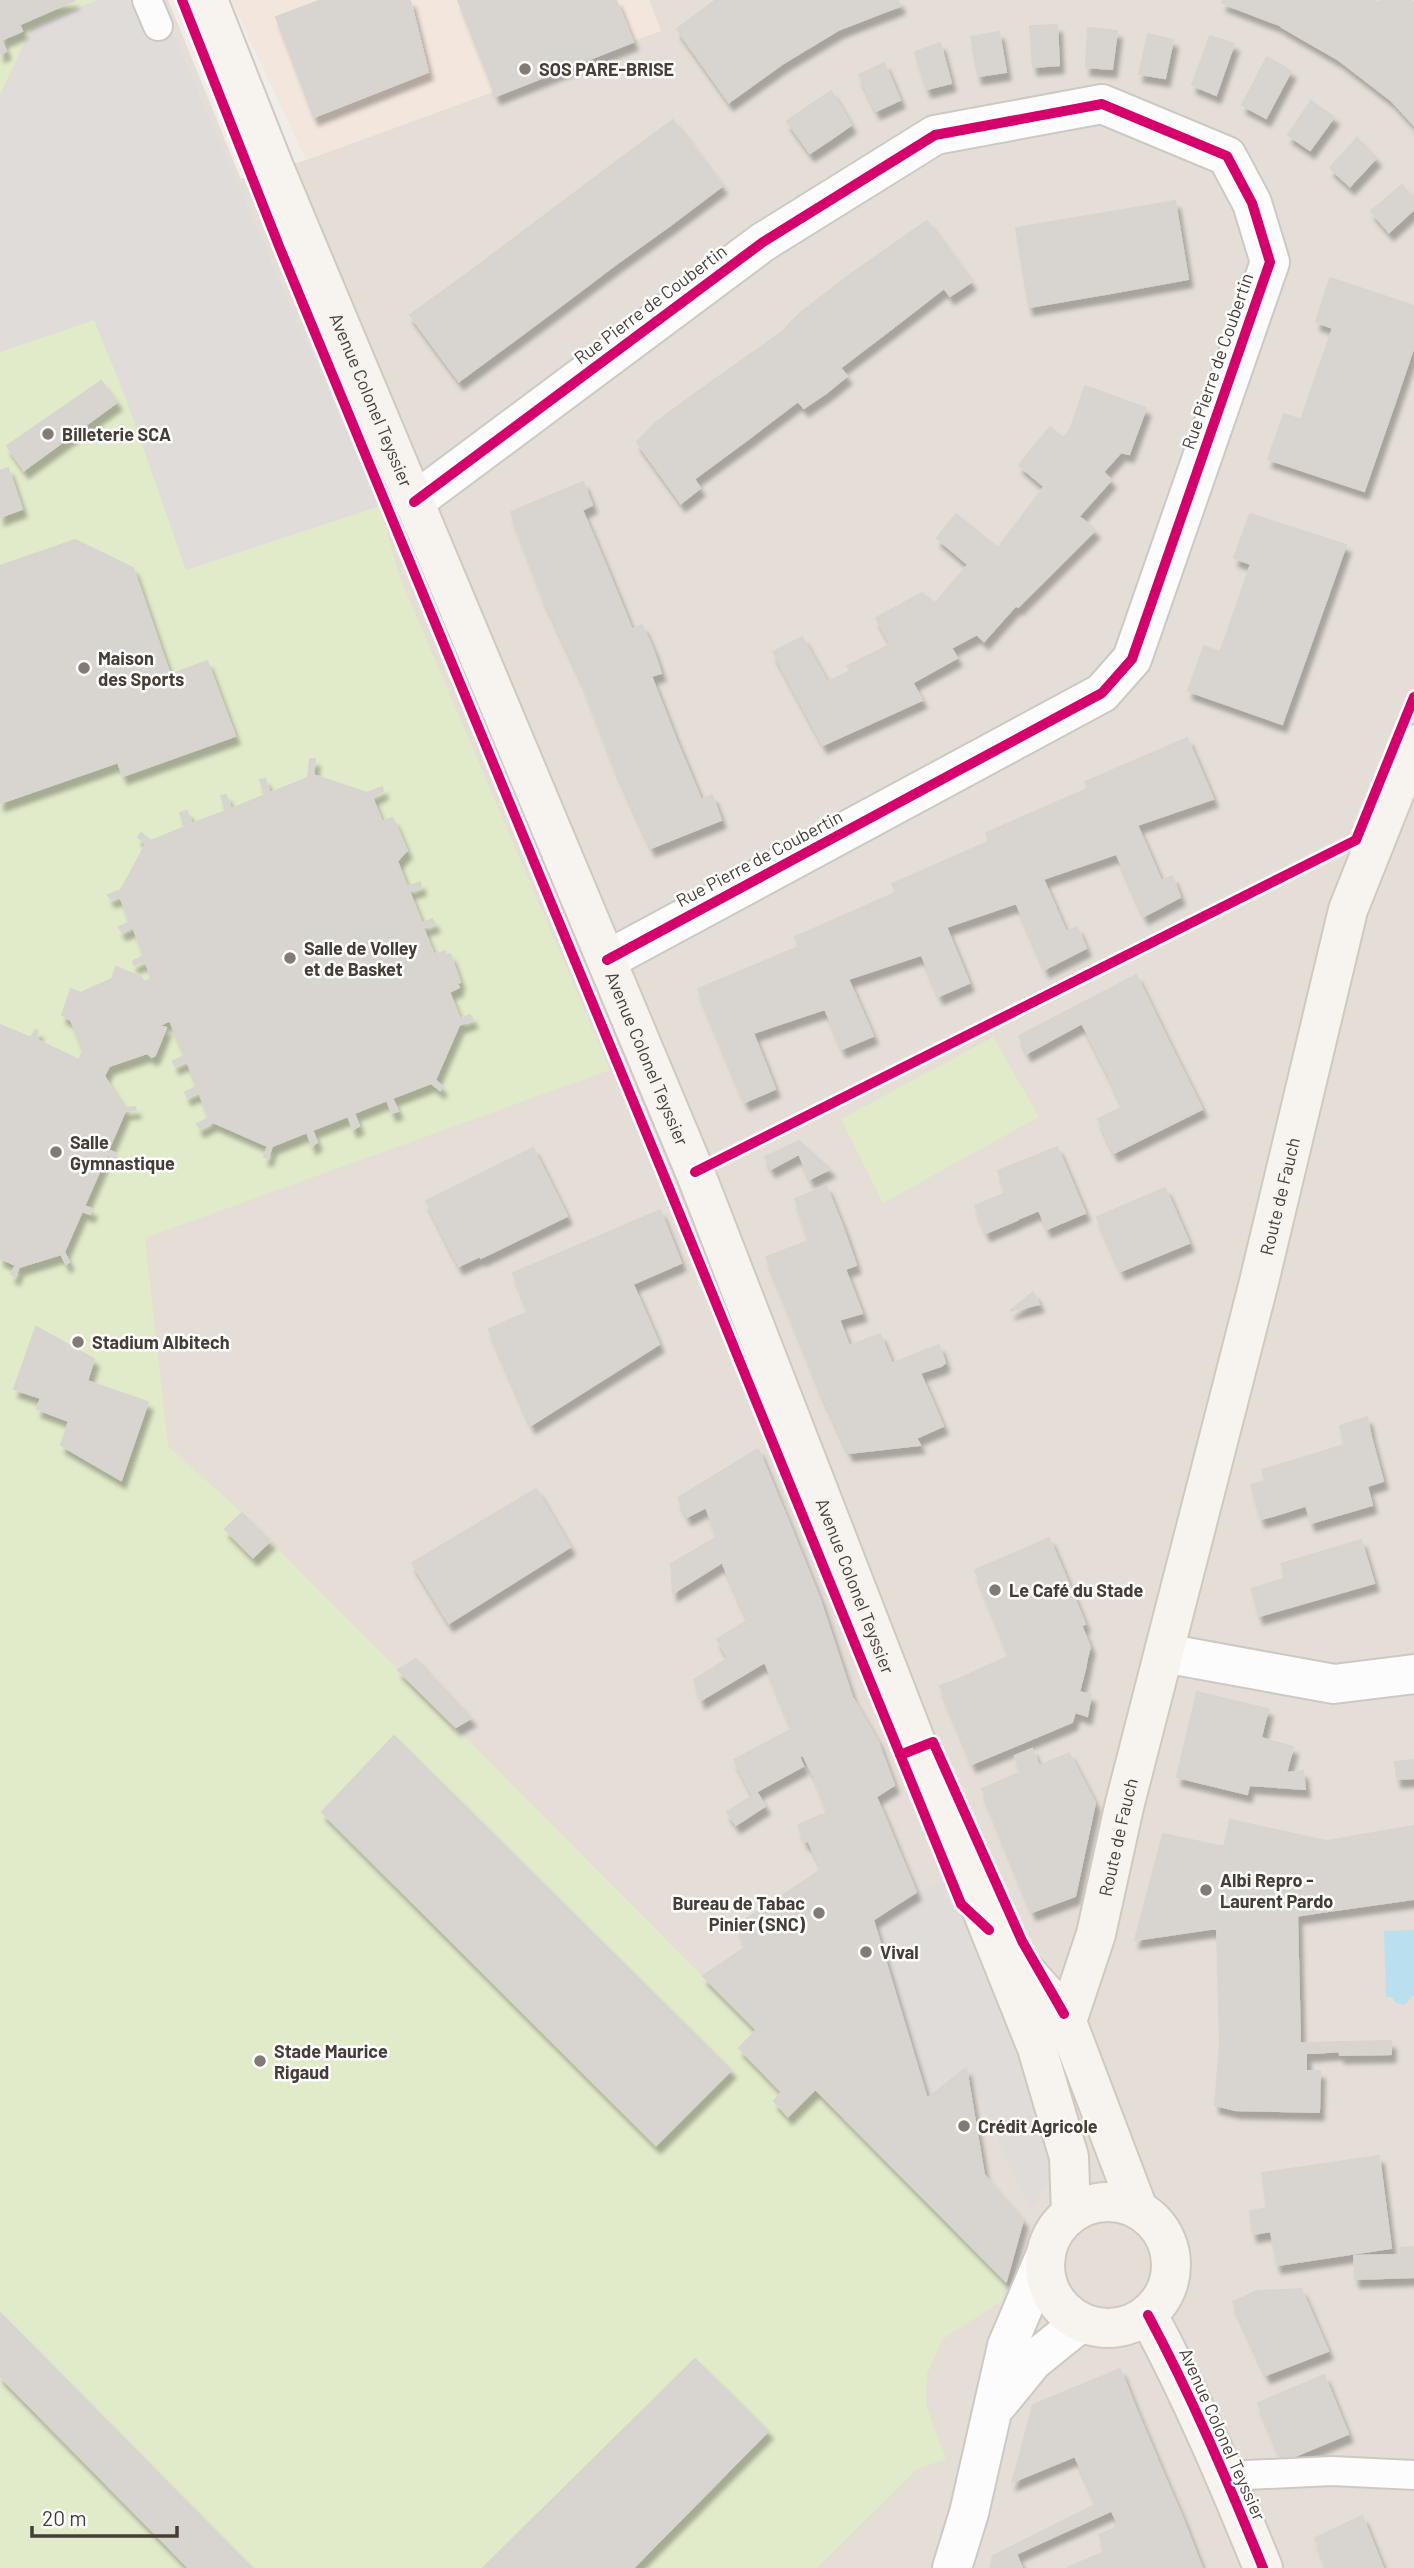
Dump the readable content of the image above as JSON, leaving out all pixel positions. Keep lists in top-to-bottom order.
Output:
{
  "streets": {
    "main road": ["Avenue Colonel Teyssier", "Route de Fauch"],
    "street": ["Rue Pierre de Coubertin"]
  },
  "crossings": [
    ["Rue Pierre de Coubertin", "Avenue Colonel Teyssier"],
    ["Avenue Colonel Teyssier", "Route de Fauch"]
  ],
  "places": [
    "SOS PARE-BRISE",
    "Billeterie SCA",
    "Maison des Sports",
    "Salle de Volley et de Basket",
    "Salle Gymnastique",
    "Stadium Albitech",
    "Le Café du Stade",
    "Albi Repro - Laurent Pardo",
    "Bureau de Tabac Pinier (SNC)",
    "Vival",
    "Stade Maurice Rigaud",
    "Crédit Agricole"
  ],
  "scale_bar": "20 m"
}
